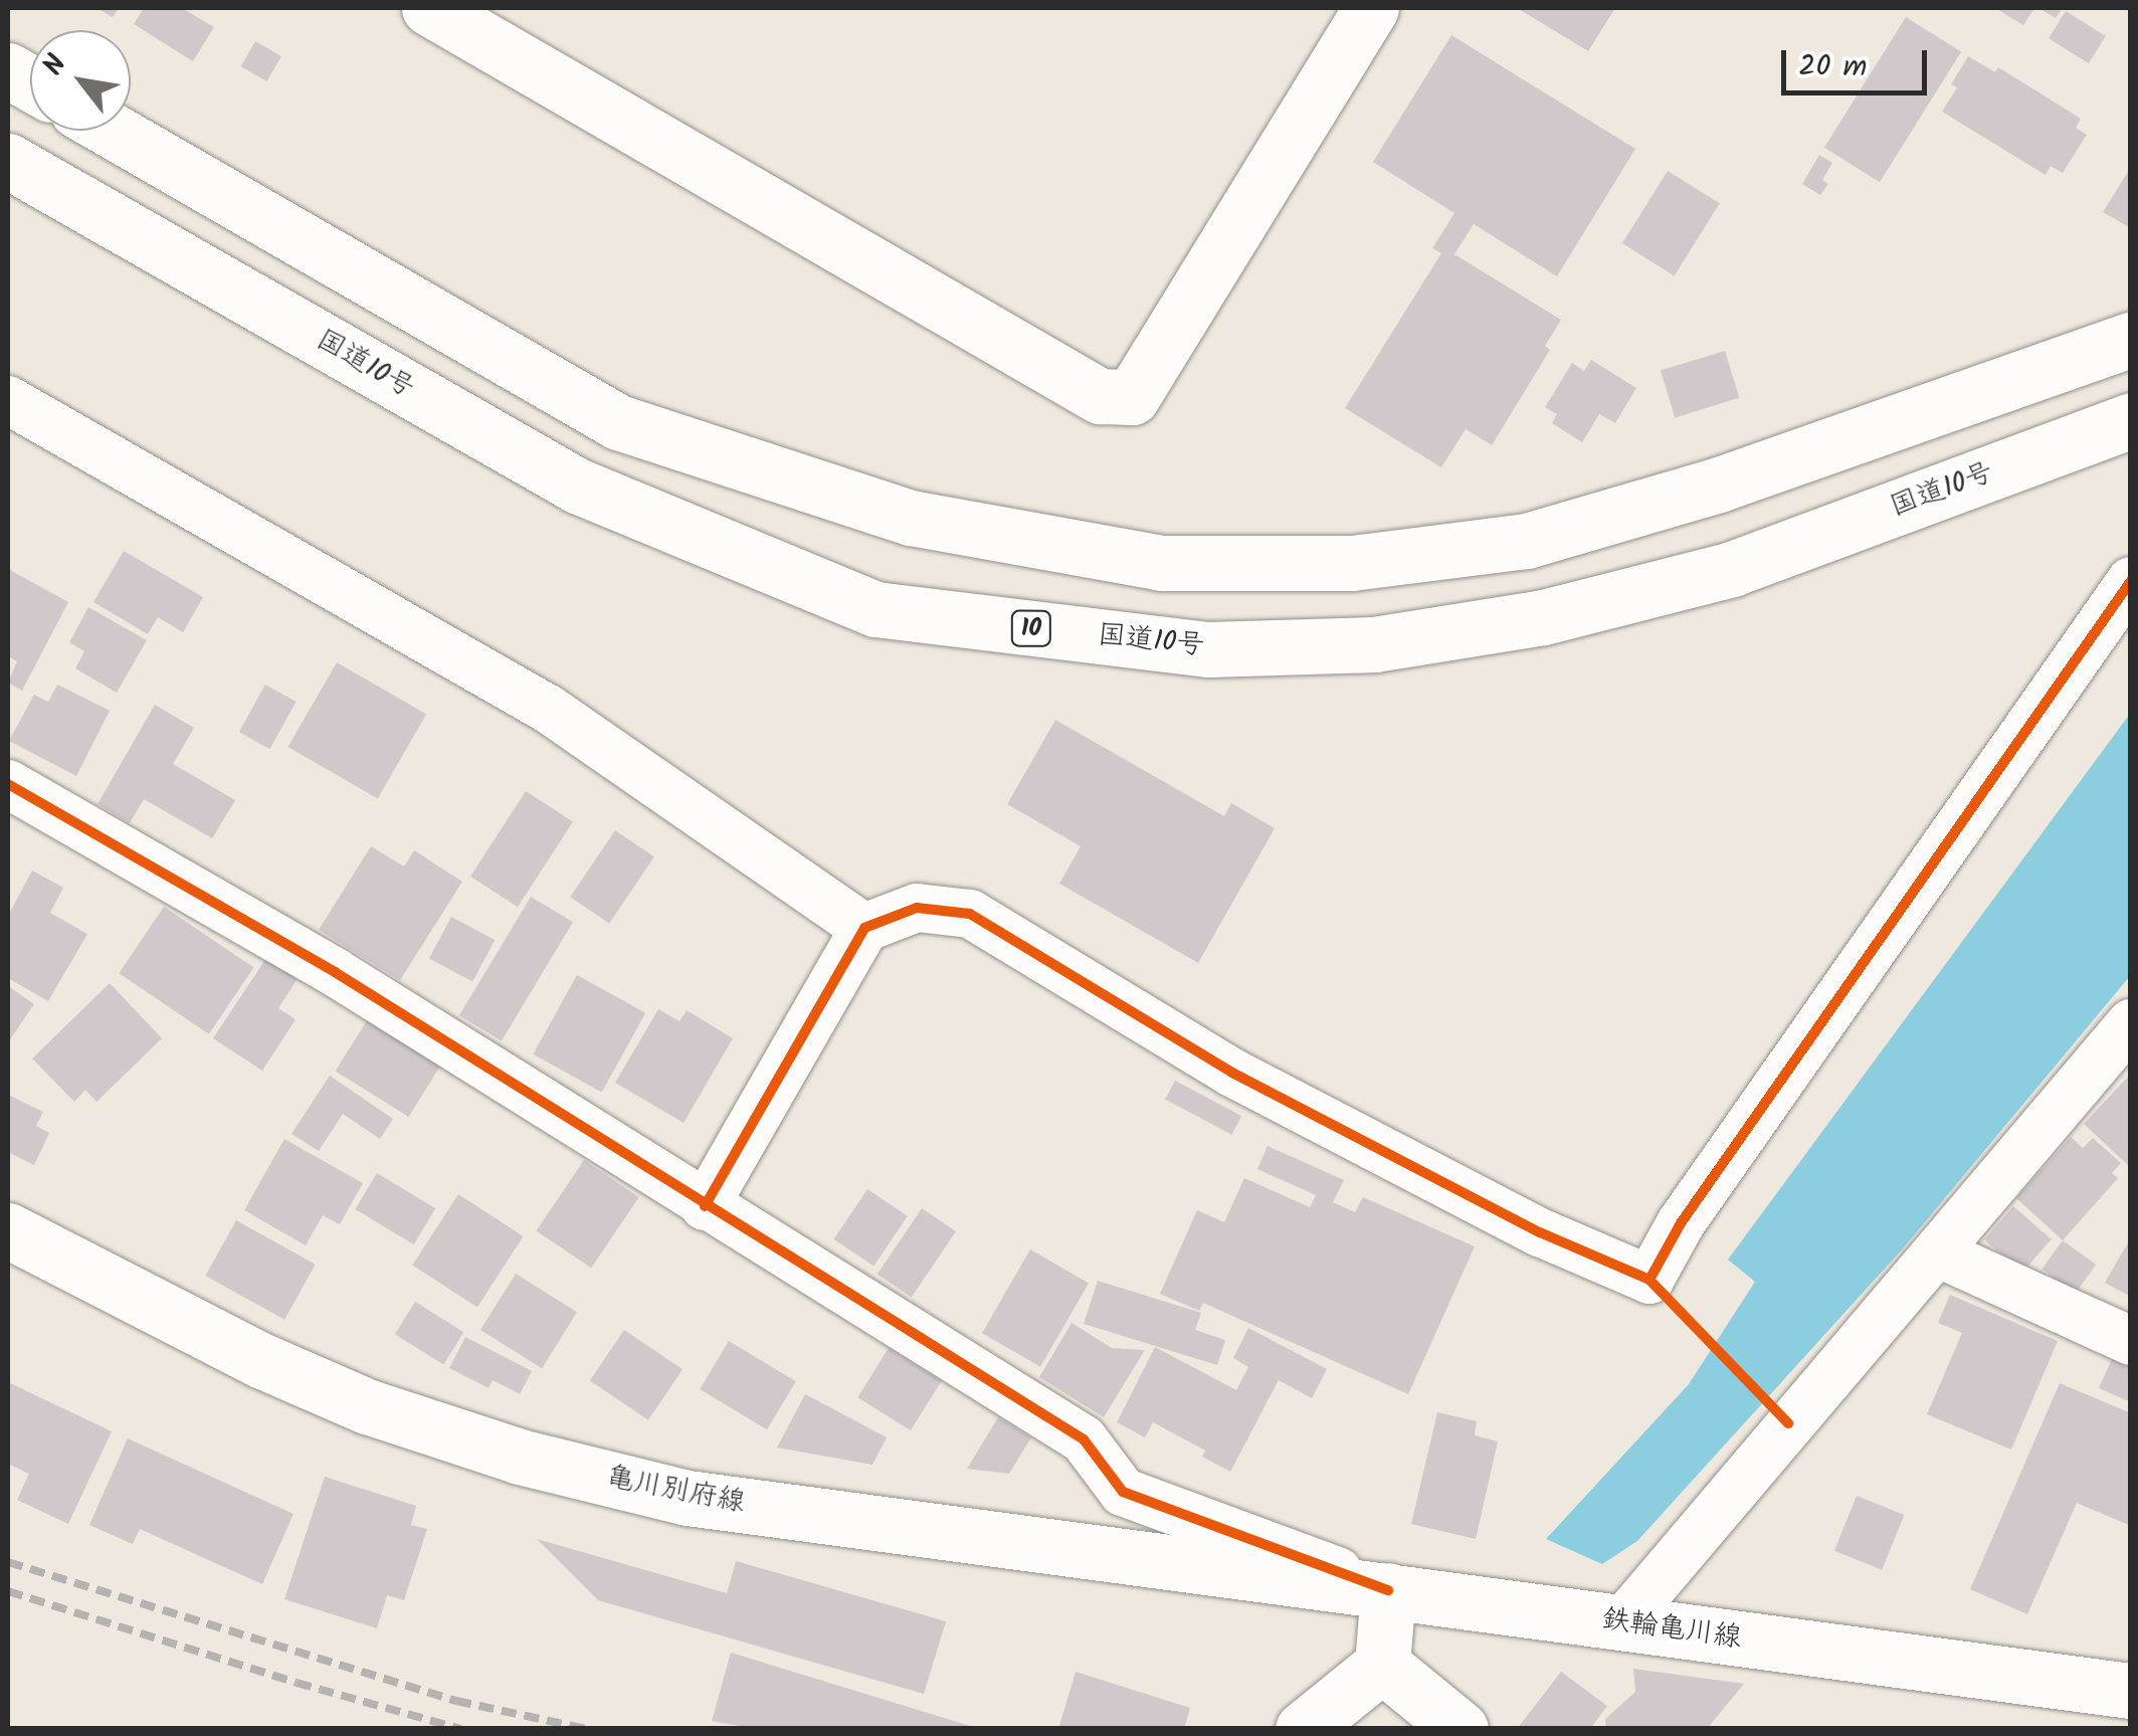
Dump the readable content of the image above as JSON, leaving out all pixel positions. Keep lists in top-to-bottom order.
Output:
{
  "streets": {
    "main road": [
      "国道10号",
      "10",
      "亀川別府線",
      "鉄輪亀川線"
    ]
  },
  "crossings": [
    ["亀川別府線", "鉄輪亀川線"]
  ],
  "scale_bar": "20 m",
  "north": "top left"
}
